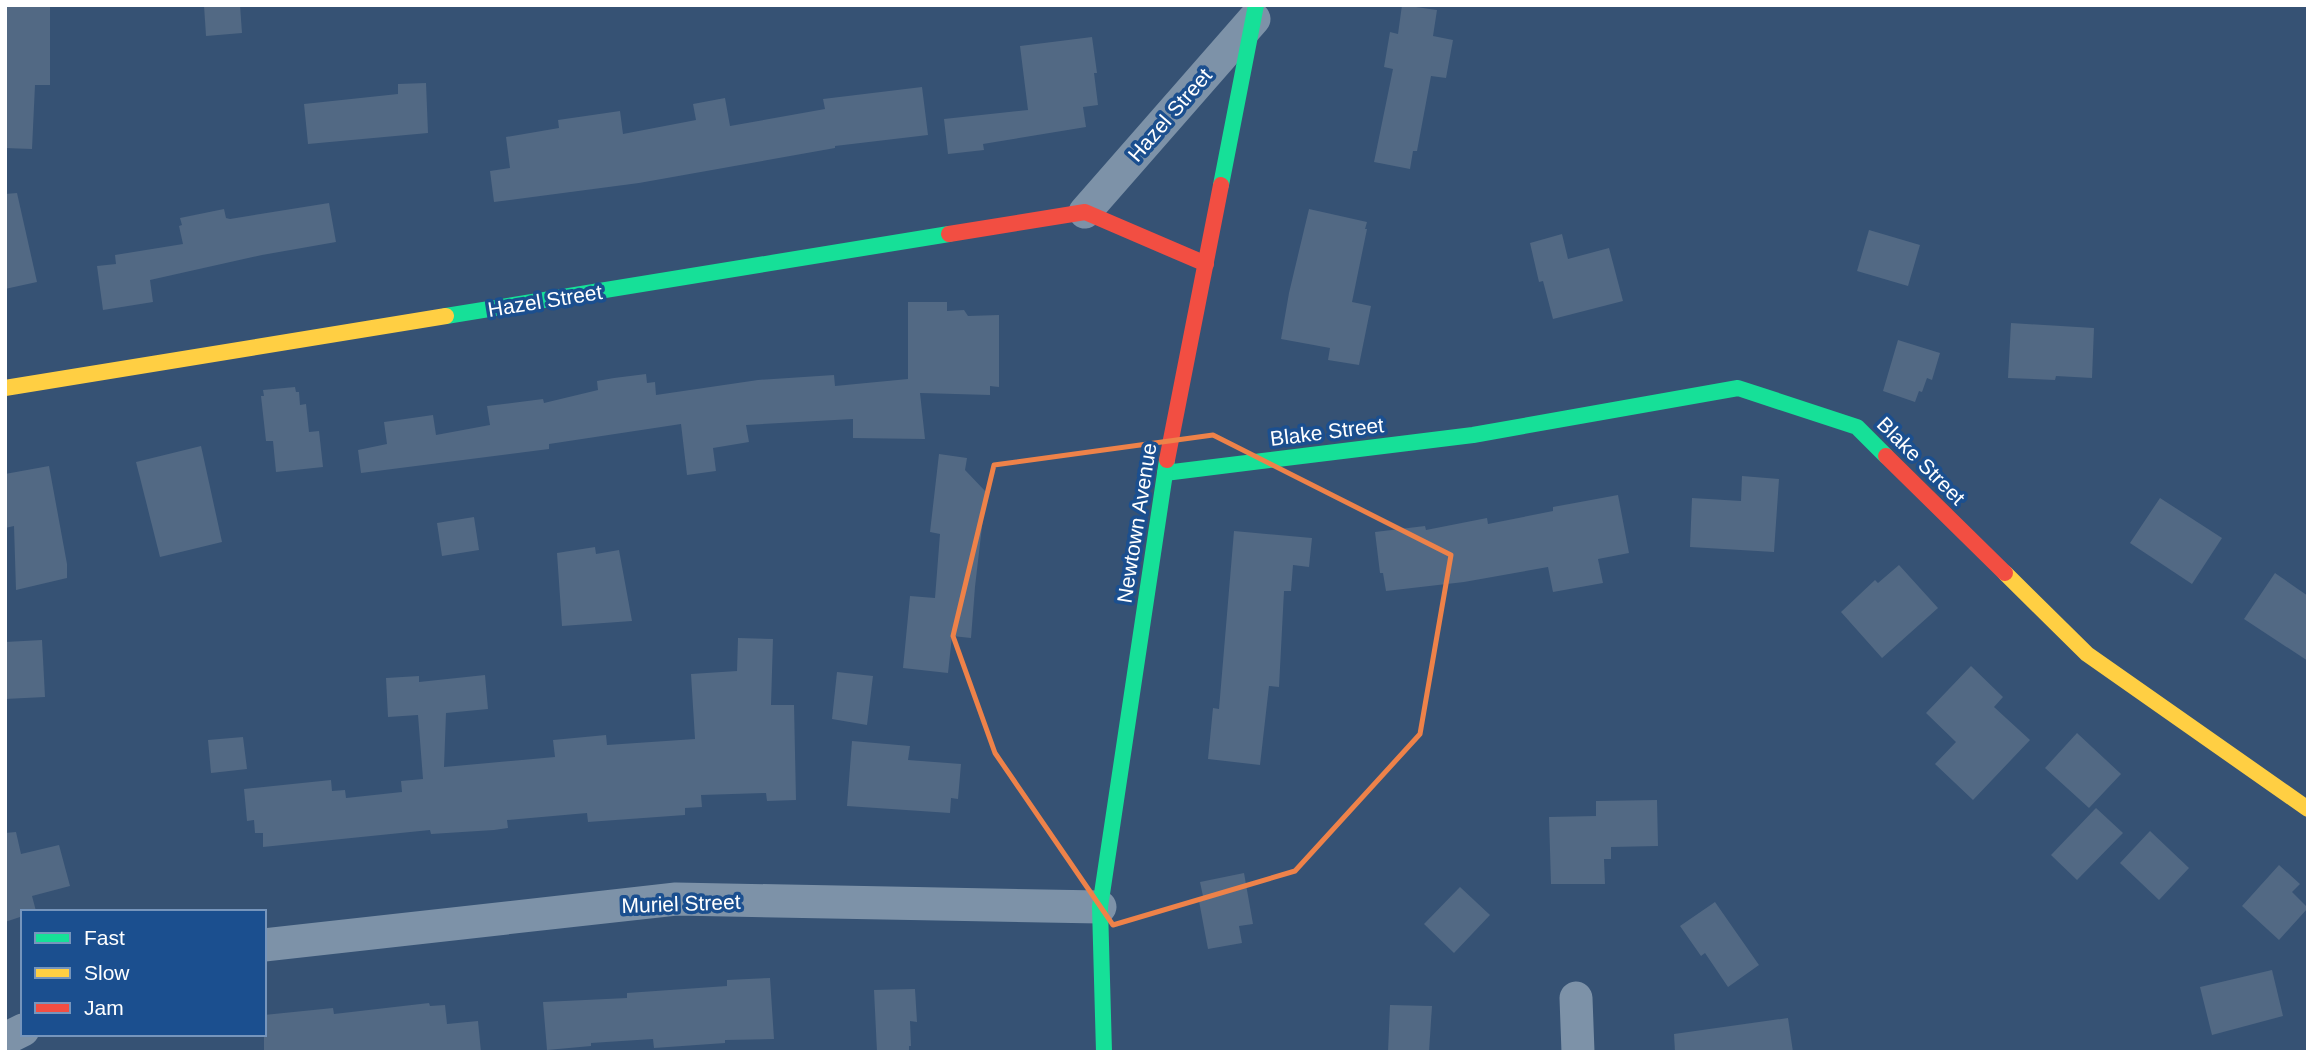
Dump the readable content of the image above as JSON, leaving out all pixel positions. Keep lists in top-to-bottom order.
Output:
{
  "streets": {
    "street": [
      "Hazel Street",
      "Blake Street",
      "Newtown Avenue",
      "Muriel Street"
    ]
  },
  "crossings": [
    ["Hazel Street", "Newtown Avenue"],
    ["Blake Street", "Newtown Avenue"],
    ["Newtown Avenue", "Muriel Street"]
  ],
  "legend": ["Fast", "Slow", "Jam"]
}
